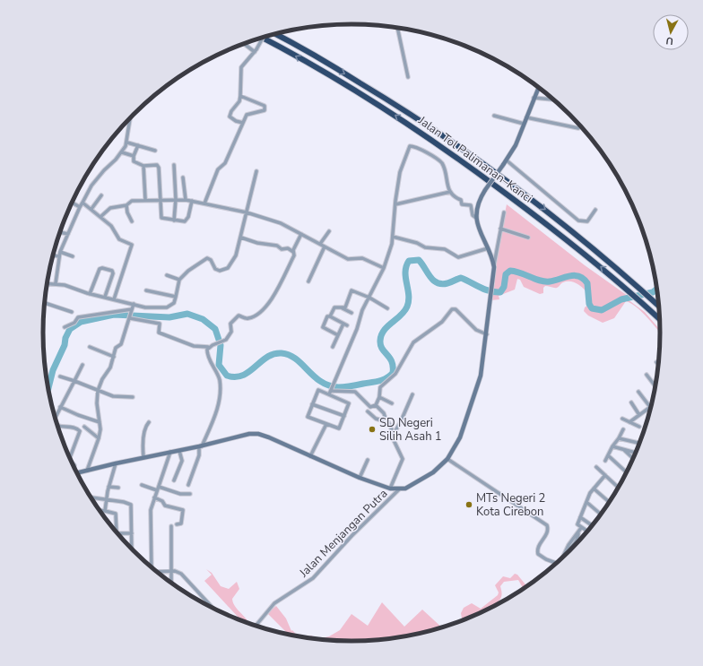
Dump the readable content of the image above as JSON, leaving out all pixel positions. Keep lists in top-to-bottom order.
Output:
{
  "streets": {
    "highway": ["Jalan Tol Palimanan–Kanci"],
    "street": ["Jalan Menjangan Putra"]
  },
  "places": ["SD Negeri Silih Asah 1", "MTs Negeri 2 Kota Cirebon"],
  "north": "bottom"
}
